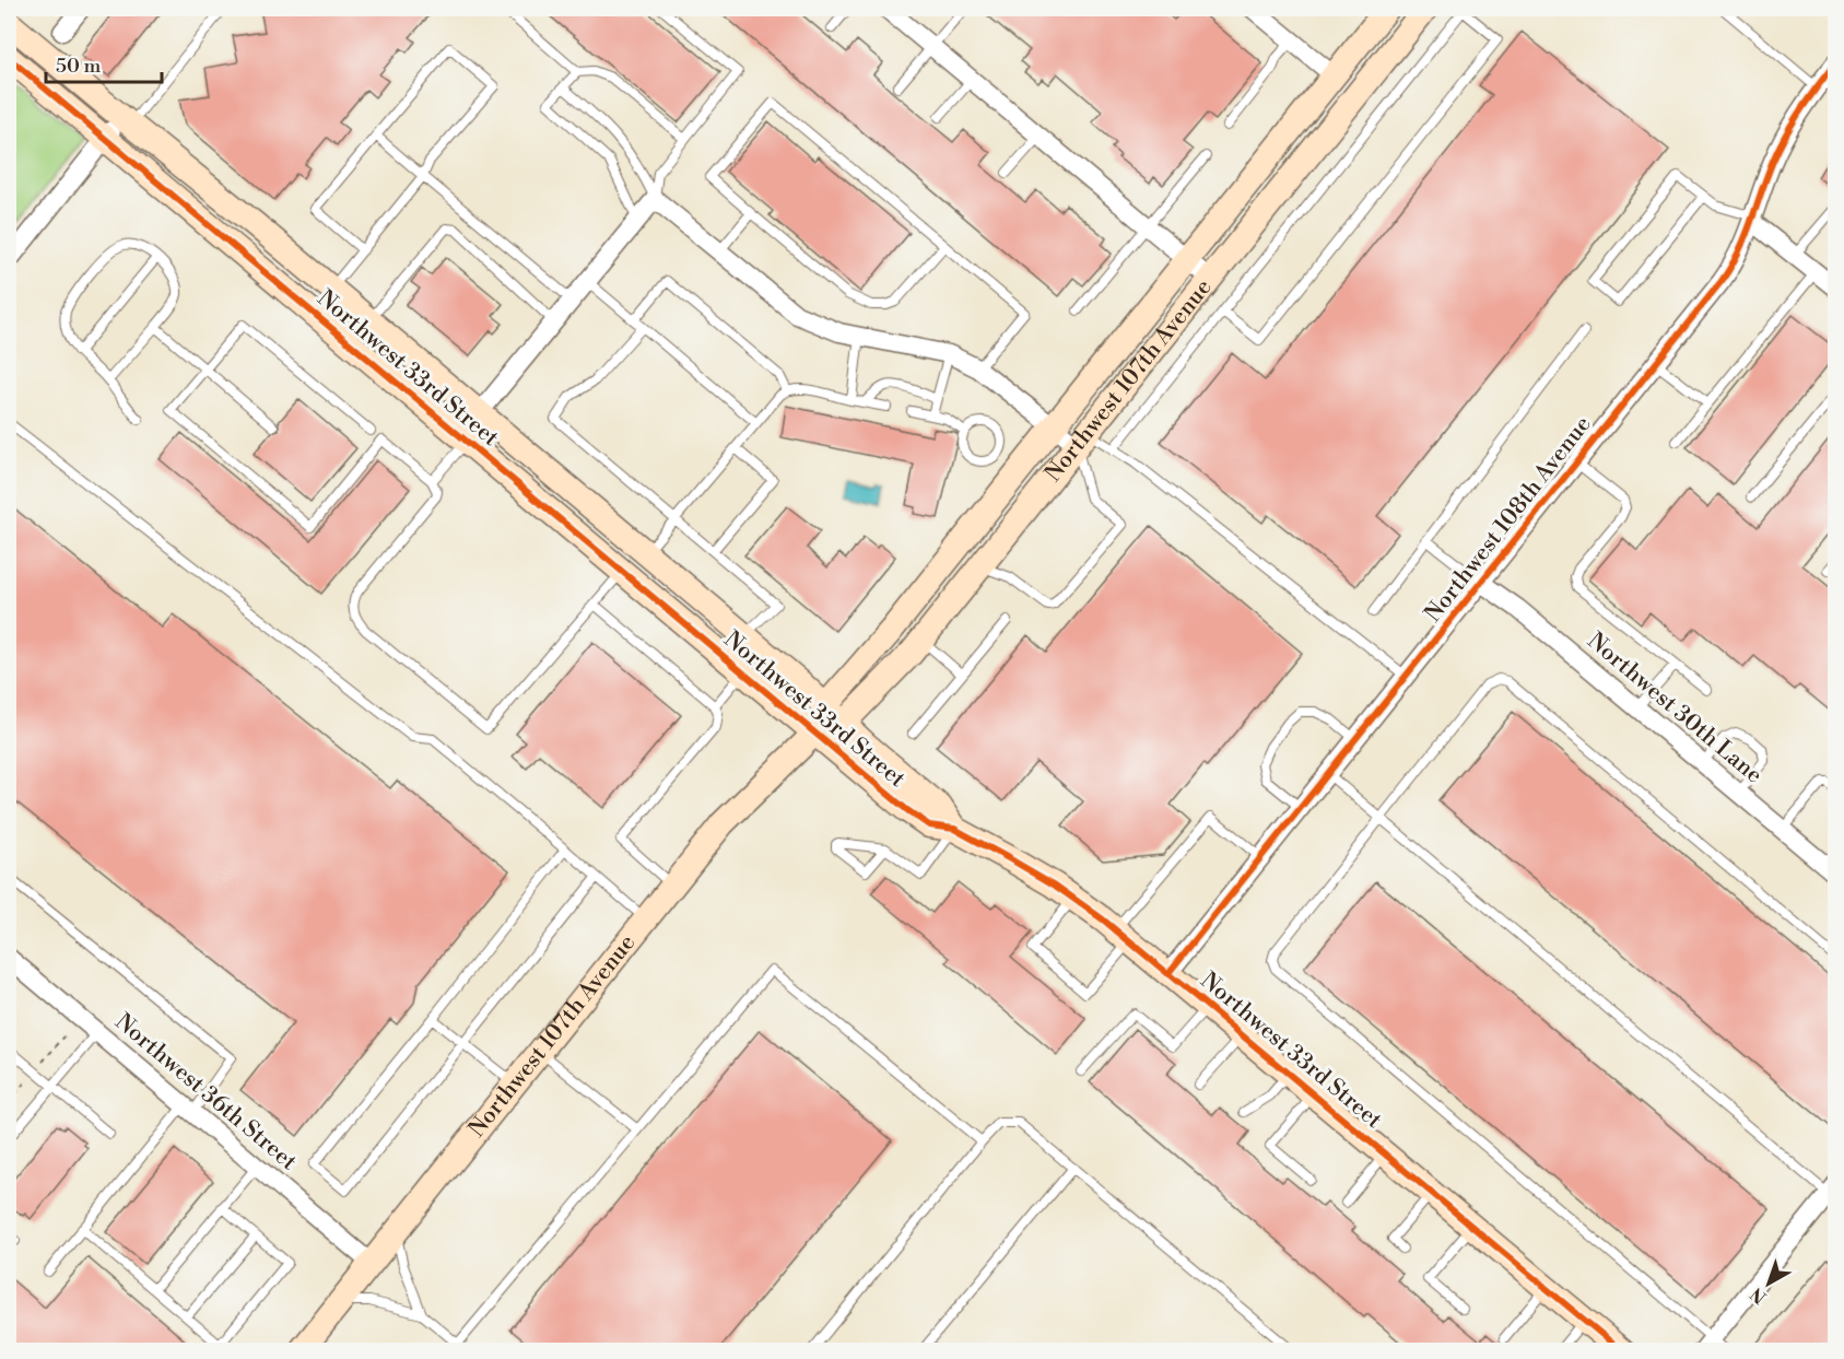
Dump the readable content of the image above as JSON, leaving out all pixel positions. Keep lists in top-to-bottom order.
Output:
{
  "streets": {
    "street": [
      "Northwest 33rd Street",
      "Northwest 107th Avenue",
      "Northwest 108th Avenue",
      "Northwest 30th Lane",
      "Northwest 36th Street"
    ]
  },
  "crossings": [
    ["Northwest 33rd Street", "Northwest 107th Avenue"],
    ["Northwest 33rd Street", "Northwest 108th Avenue"],
    ["Northwest 107th Avenue", "Northwest 36th Street"],
    ["Northwest 108th Avenue", "Northwest 30th Lane"]
  ],
  "scale_bar": "50 m",
  "north": "bottom left"
}
